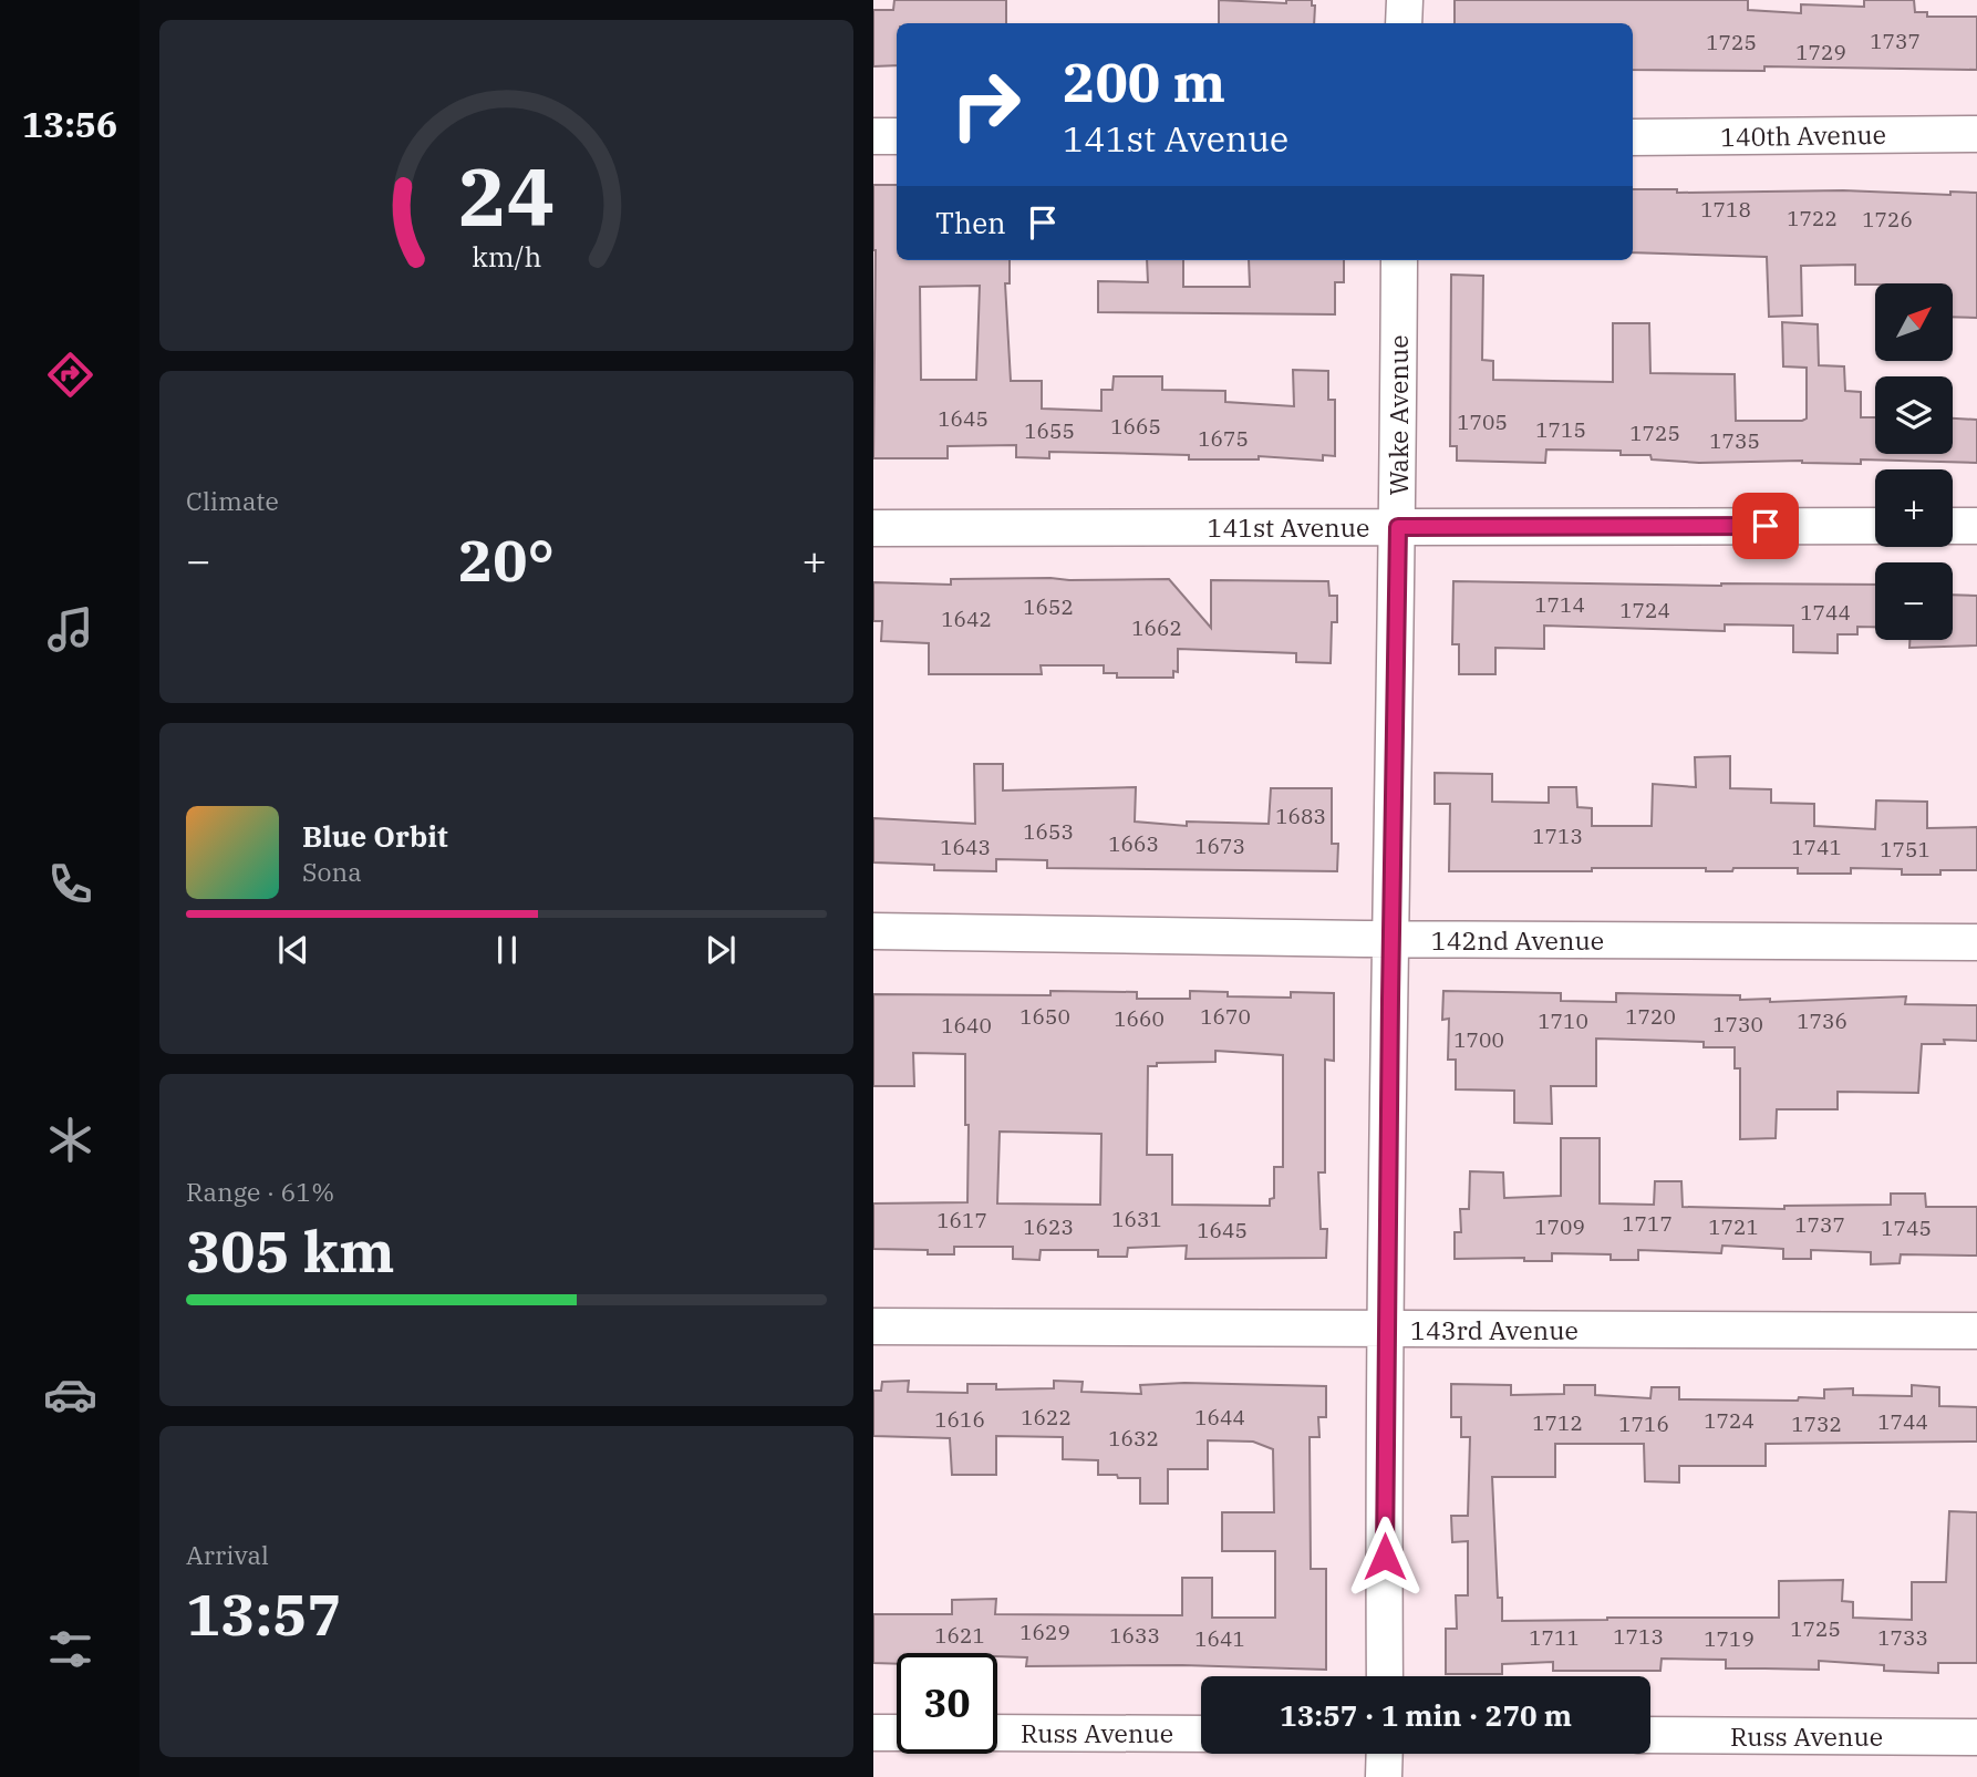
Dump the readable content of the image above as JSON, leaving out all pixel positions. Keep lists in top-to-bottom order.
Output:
{
  "streets": {
    "street": [
      "140th Avenue",
      "Wake Avenue",
      "141st Avenue",
      "142nd Avenue",
      "143rd Avenue",
      "Russ Avenue"
    ]
  },
  "crossings": [
    ["Wake Avenue", "141st Avenue"],
    ["Wake Avenue", "142nd Avenue"],
    ["Wake Avenue", "143rd Avenue"]
  ],
  "house_numbers": [
    "1737",
    "1725",
    "1729",
    "1718",
    "1722",
    "1726",
    "1645",
    "1705",
    "1665",
    "1715",
    "1655",
    "1725",
    "1675",
    "1735",
    "1714",
    "1652",
    "1724",
    "1744",
    "1642",
    "1662",
    "1683",
    "1653",
    "1713",
    "1663",
    "1673",
    "1643",
    "1741",
    "1751",
    "1650",
    "1670",
    "1720",
    "1660",
    "1710",
    "1736",
    "1730",
    "1640",
    "1700",
    "1631",
    "1617",
    "1717",
    "1737",
    "1623",
    "1709",
    "1721",
    "1745",
    "1645",
    "1622",
    "1644",
    "1616",
    "1724",
    "1744",
    "1712",
    "1716",
    "1732",
    "1632",
    "1725",
    "1629",
    "1621",
    "1633",
    "1713",
    "1711",
    "1733",
    "1641",
    "1719"
  ],
  "north": "top right",
  "page": {
    "tabs": "13:56",
    "turn": ["200 m", "141st Avenue"],
    "then": "Then",
    "map_buttons": ["+", "−"],
    "tile": [
      "Climate",
      ["Range · 61%", "305 km"],
      ["Arrival", "13:57"]
    ],
    "heat": ["−", "20°", "+"],
    "song": ["Blue Orbit", "Sona"],
    "limit": "30",
    "trip": "13:57 · 1 min · 270 m",
    "gauge": ["24", "km/h"]
  }
}
